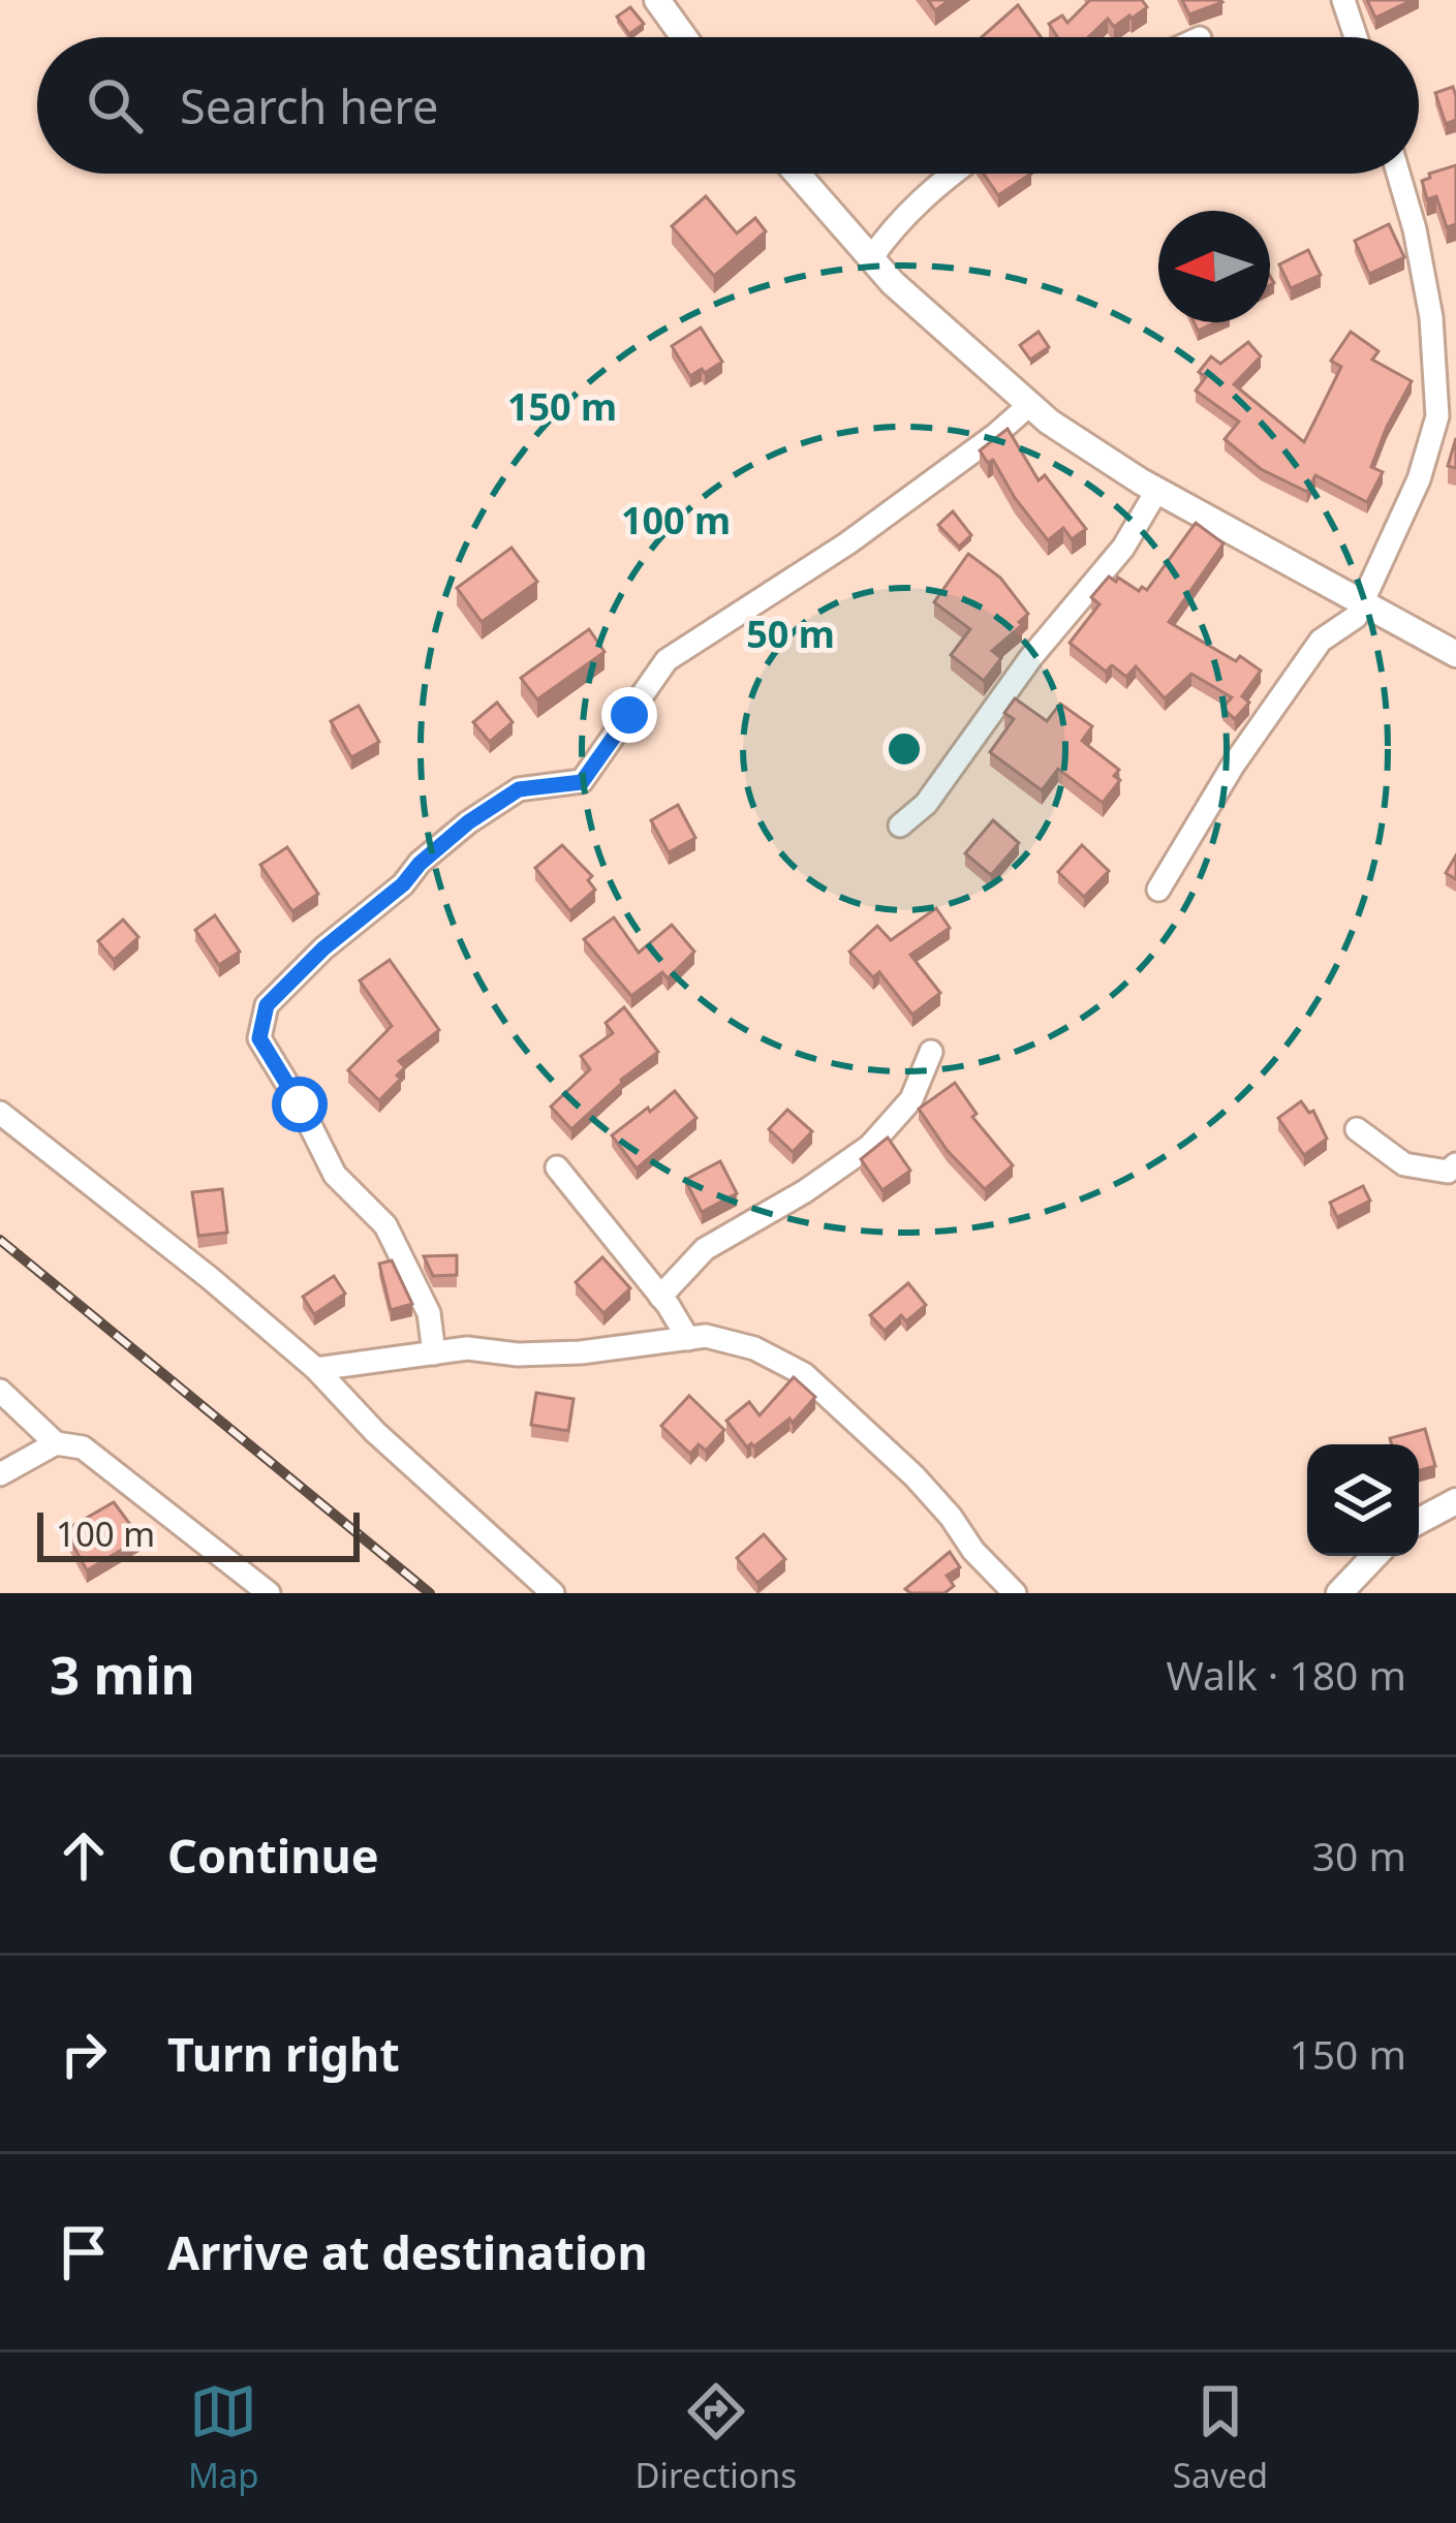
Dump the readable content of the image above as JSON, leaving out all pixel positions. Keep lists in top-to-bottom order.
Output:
{
  "scale_bar": "100 m",
  "north": "left",
  "page": {
    "search": "Search here",
    "scale": "100 m",
    "heading": ["3 min", "Walk · 180 m"],
    "list": [
      ["Continue", "30 m"],
      ["Turn right", "150 m"],
      "Arrive at destination"
    ],
    "nav": ["Map", "Directions", "Saved"]
  },
  "rings": ["150 m", "100 m", "50 m"]
}
